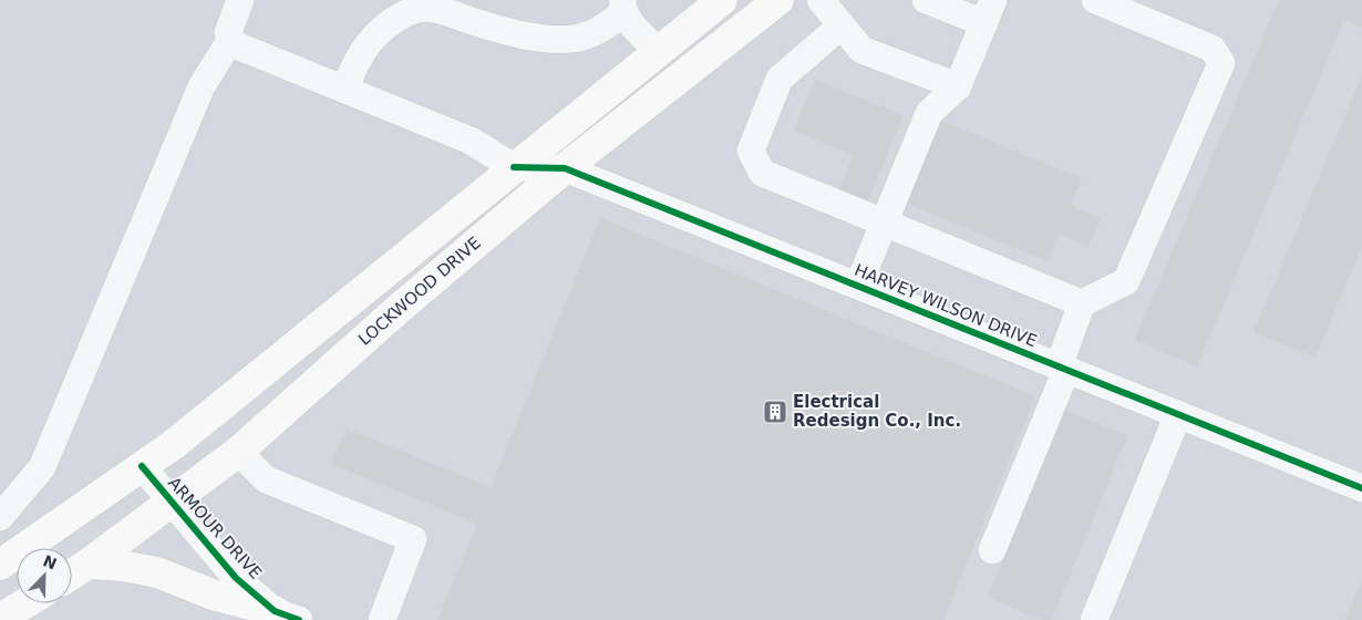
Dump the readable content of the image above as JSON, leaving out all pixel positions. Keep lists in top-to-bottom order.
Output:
{
  "streets": {
    "main road": ["LOCKWOOD DRIVE"],
    "street": ["HARVEY WILSON DRIVE", "ARMOUR DRIVE"]
  },
  "crossings": [
    ["LOCKWOOD DRIVE", "HARVEY WILSON DRIVE"],
    ["LOCKWOOD DRIVE", "ARMOUR DRIVE"]
  ],
  "places": {
    "building": ["Electrical Redesign Co., Inc."]
  },
  "north": "top right"
}
